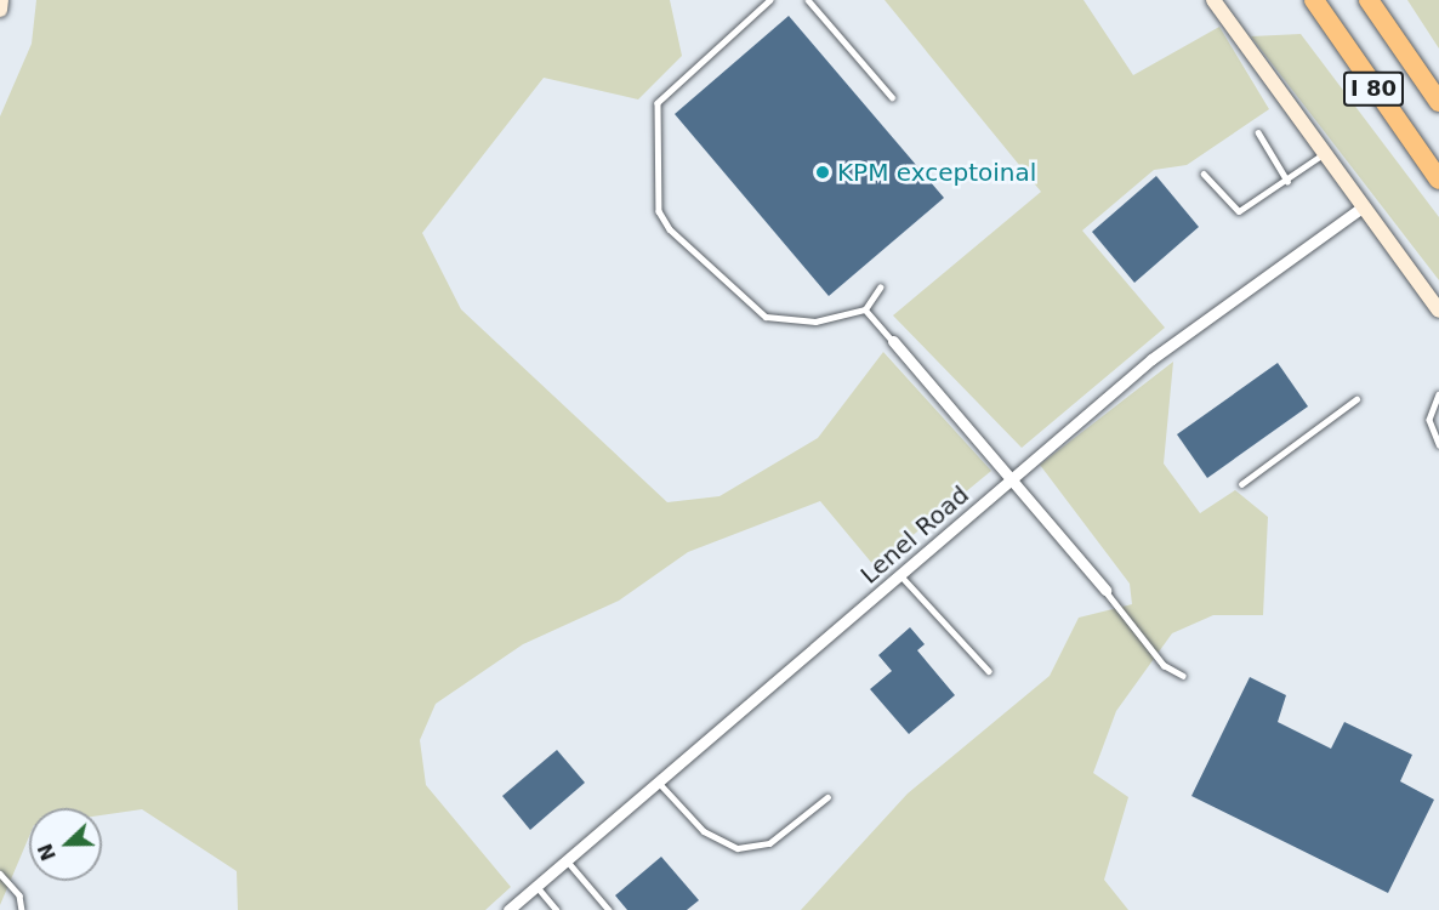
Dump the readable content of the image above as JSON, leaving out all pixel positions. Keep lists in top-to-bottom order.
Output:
{
  "streets": {
    "highway": ["I 80"],
    "street": ["Lenel Road"]
  },
  "places": ["KPM exceptoinal"],
  "north": "left"
}
